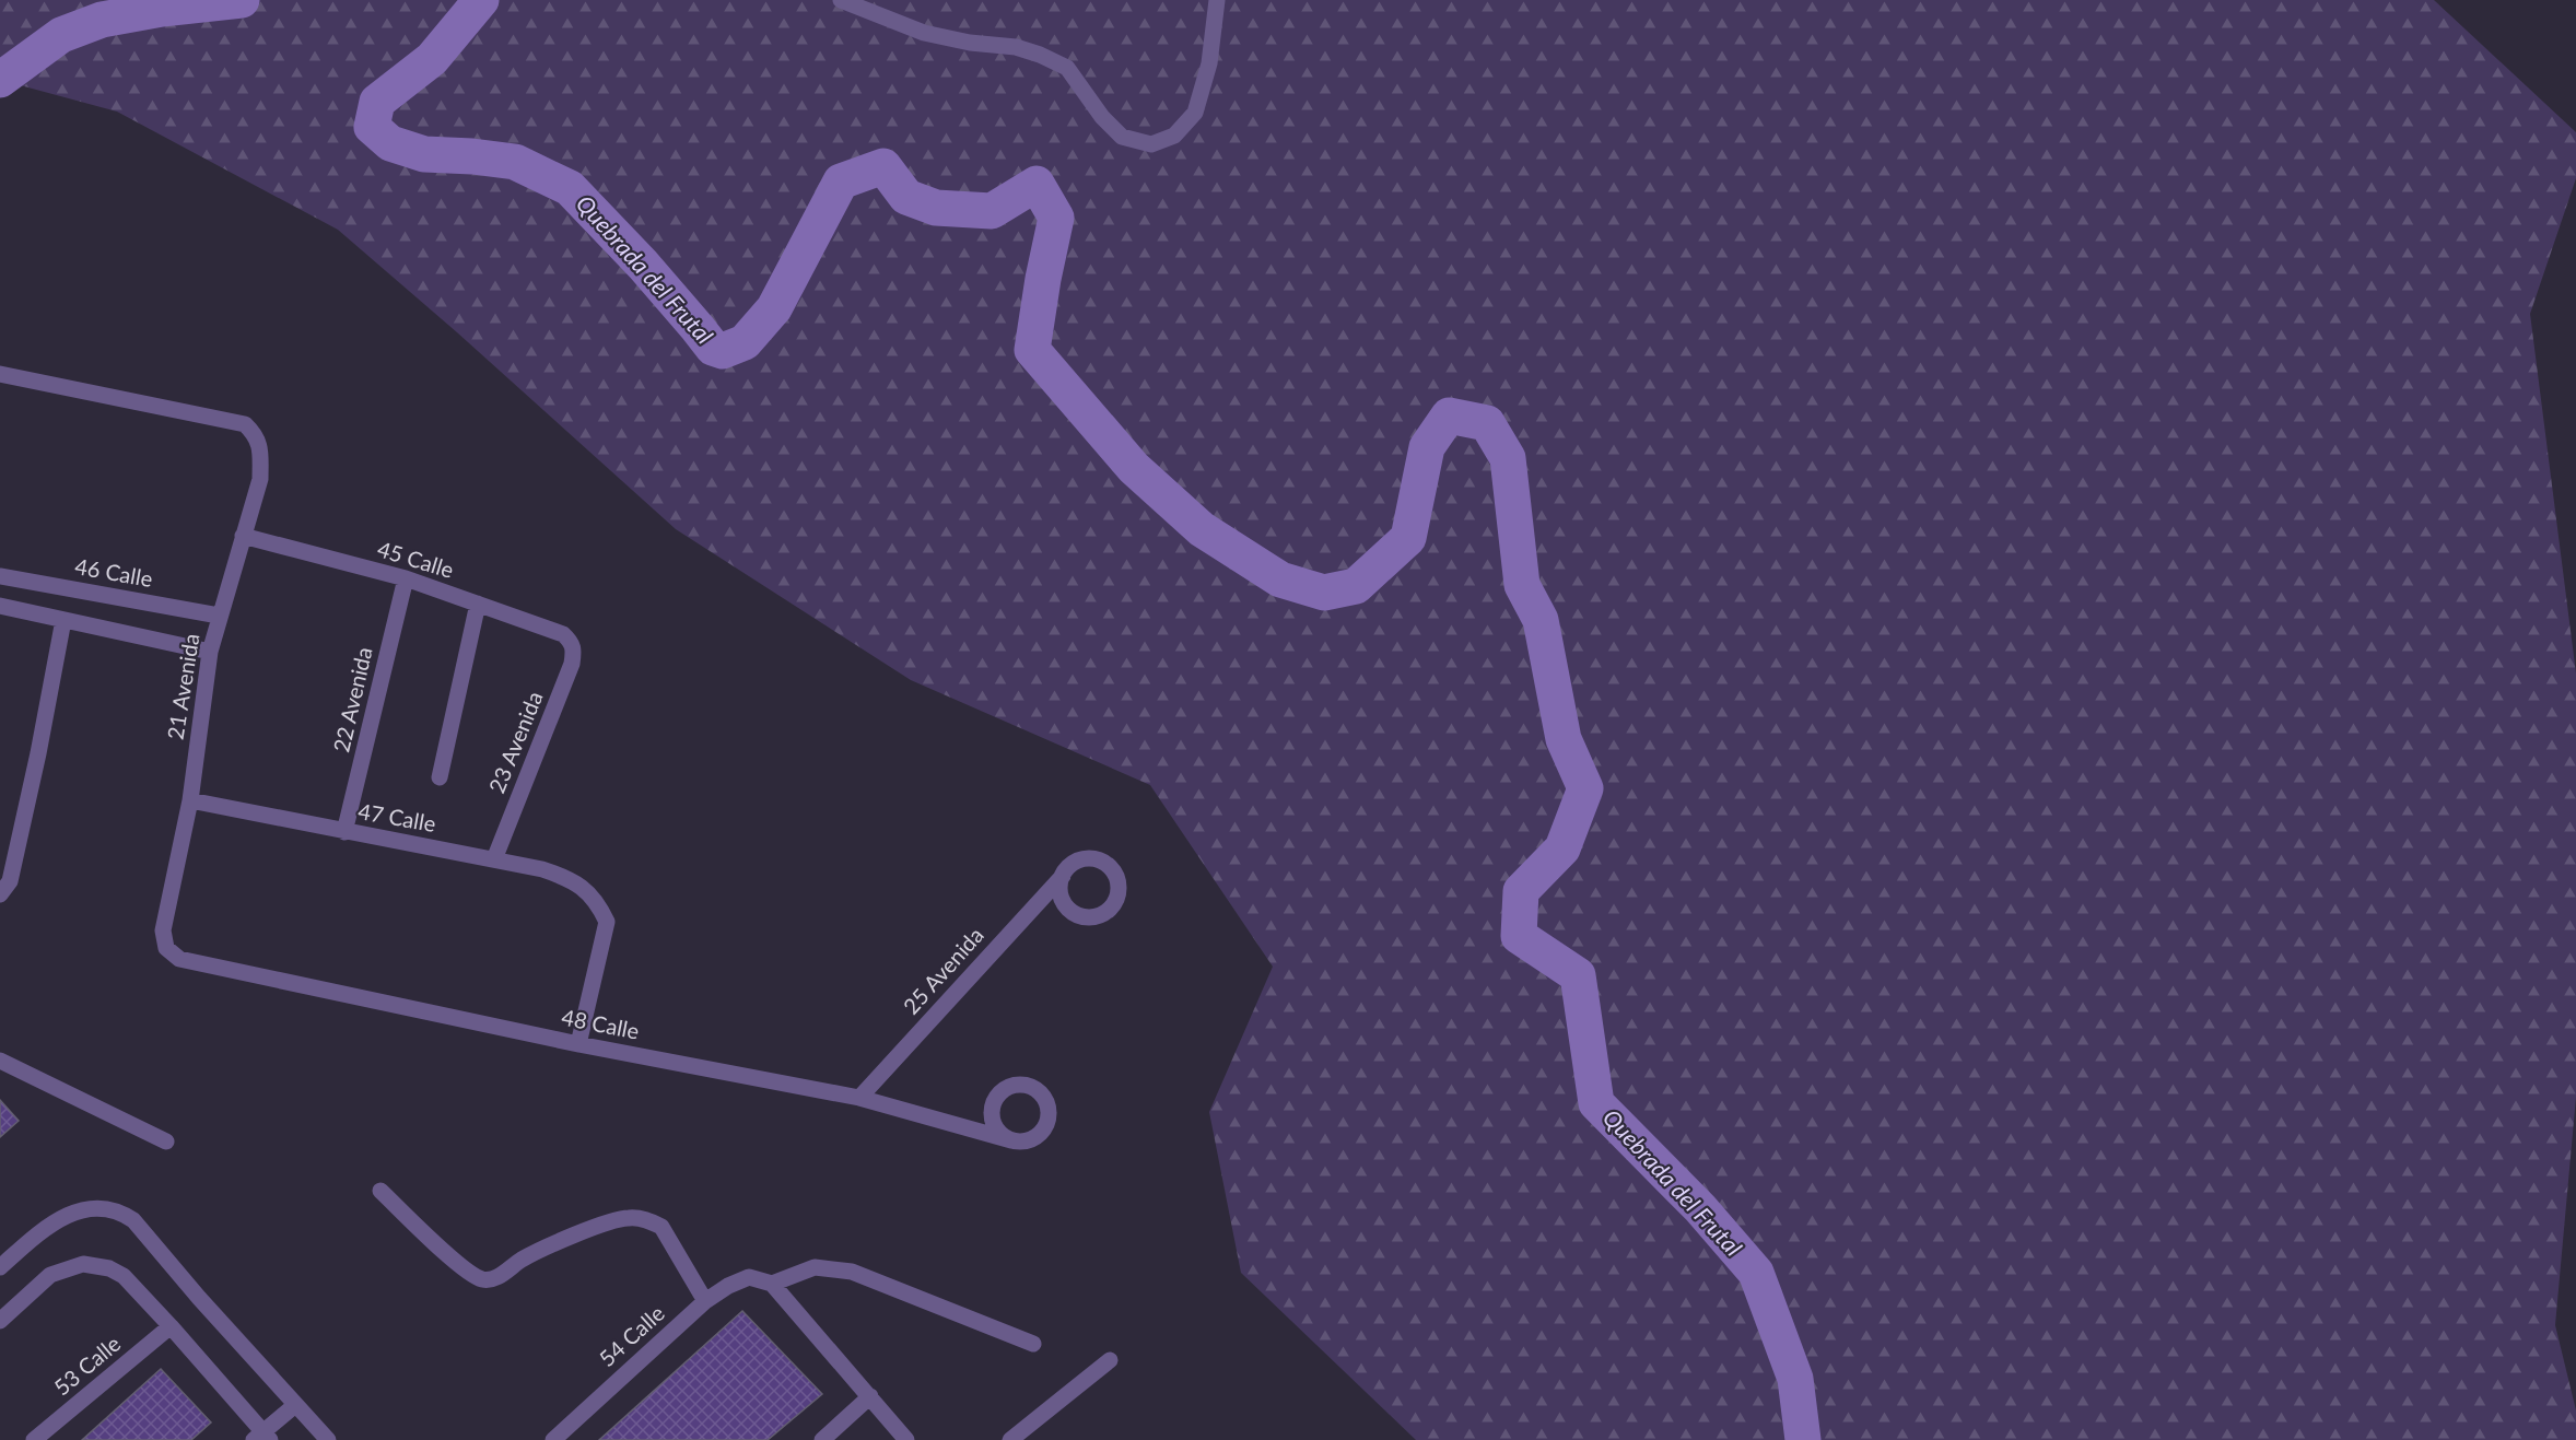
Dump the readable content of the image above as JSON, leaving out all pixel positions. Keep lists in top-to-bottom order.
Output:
{
  "streets": {
    "street": [
      "45 Calle",
      "46 Calle",
      "21 Avenida",
      "22 Avenida",
      "23 Avenida",
      "47 Calle",
      "25 Avenida",
      "48 Calle",
      "54 Calle",
      "53 Calle"
    ]
  },
  "crossings": [
    ["45 Calle", "21 Avenida"],
    ["45 Calle", "22 Avenida"],
    ["45 Calle", "23 Avenida"],
    ["46 Calle", "21 Avenida"],
    ["21 Avenida", "47 Calle"],
    ["21 Avenida", "48 Calle"],
    ["22 Avenida", "47 Calle"],
    ["23 Avenida", "47 Calle"],
    ["47 Calle", "48 Calle"],
    ["25 Avenida", "48 Calle"]
  ],
  "water": ["Quebrada del Frutal"]
}
